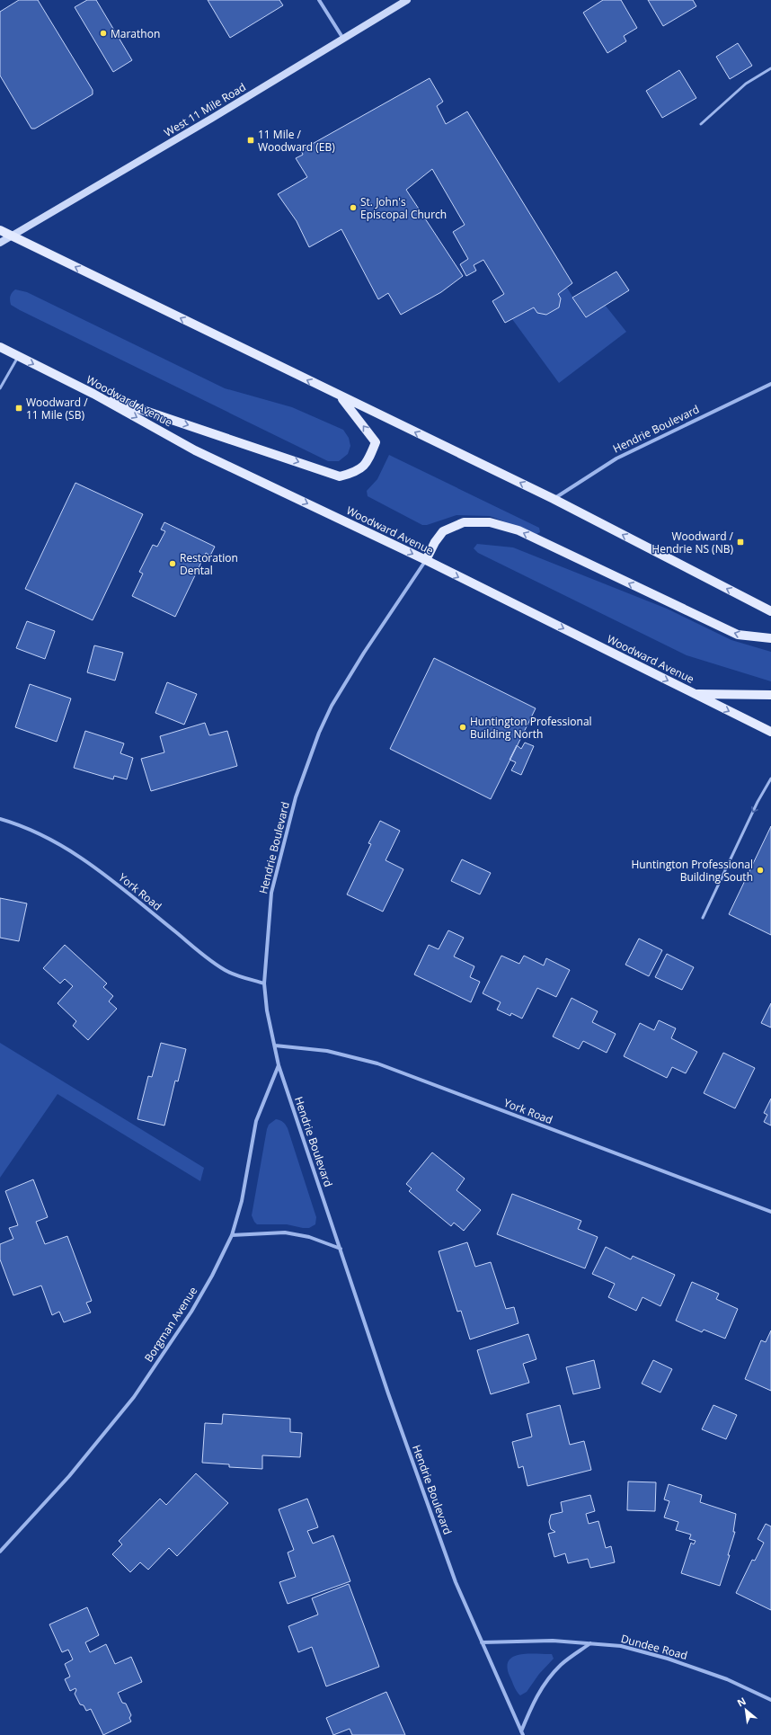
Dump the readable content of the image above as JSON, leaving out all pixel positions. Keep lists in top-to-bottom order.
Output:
{
  "streets": {
    "main road": ["West 11 Mile Road", "Woodward Avenue"],
    "street": [
      "Hendrie Boulevard",
      "York Road",
      "Borgman Avenue",
      "Dundee Road"
    ]
  },
  "crossings": [
    ["Woodward Avenue", "Hendrie Boulevard"],
    ["Hendrie Boulevard", "York Road"],
    ["Hendrie Boulevard", "Borgman Avenue"],
    ["Hendrie Boulevard", "Dundee Road"]
  ],
  "one_way": ["Woodward Avenue"],
  "places": {
    "other": [
      "Marathon",
      "St. John's Episcopal Church",
      "Restoration Dental",
      "Huntington Professional Building North",
      "Huntington Professional Building South"
    ],
    "transit": ["11 Mile / Woodward (EB)", "Woodward / 11 Mile (SB)", "Woodward / Hendrie NS (NB)"]
  },
  "north": "top left"
}
